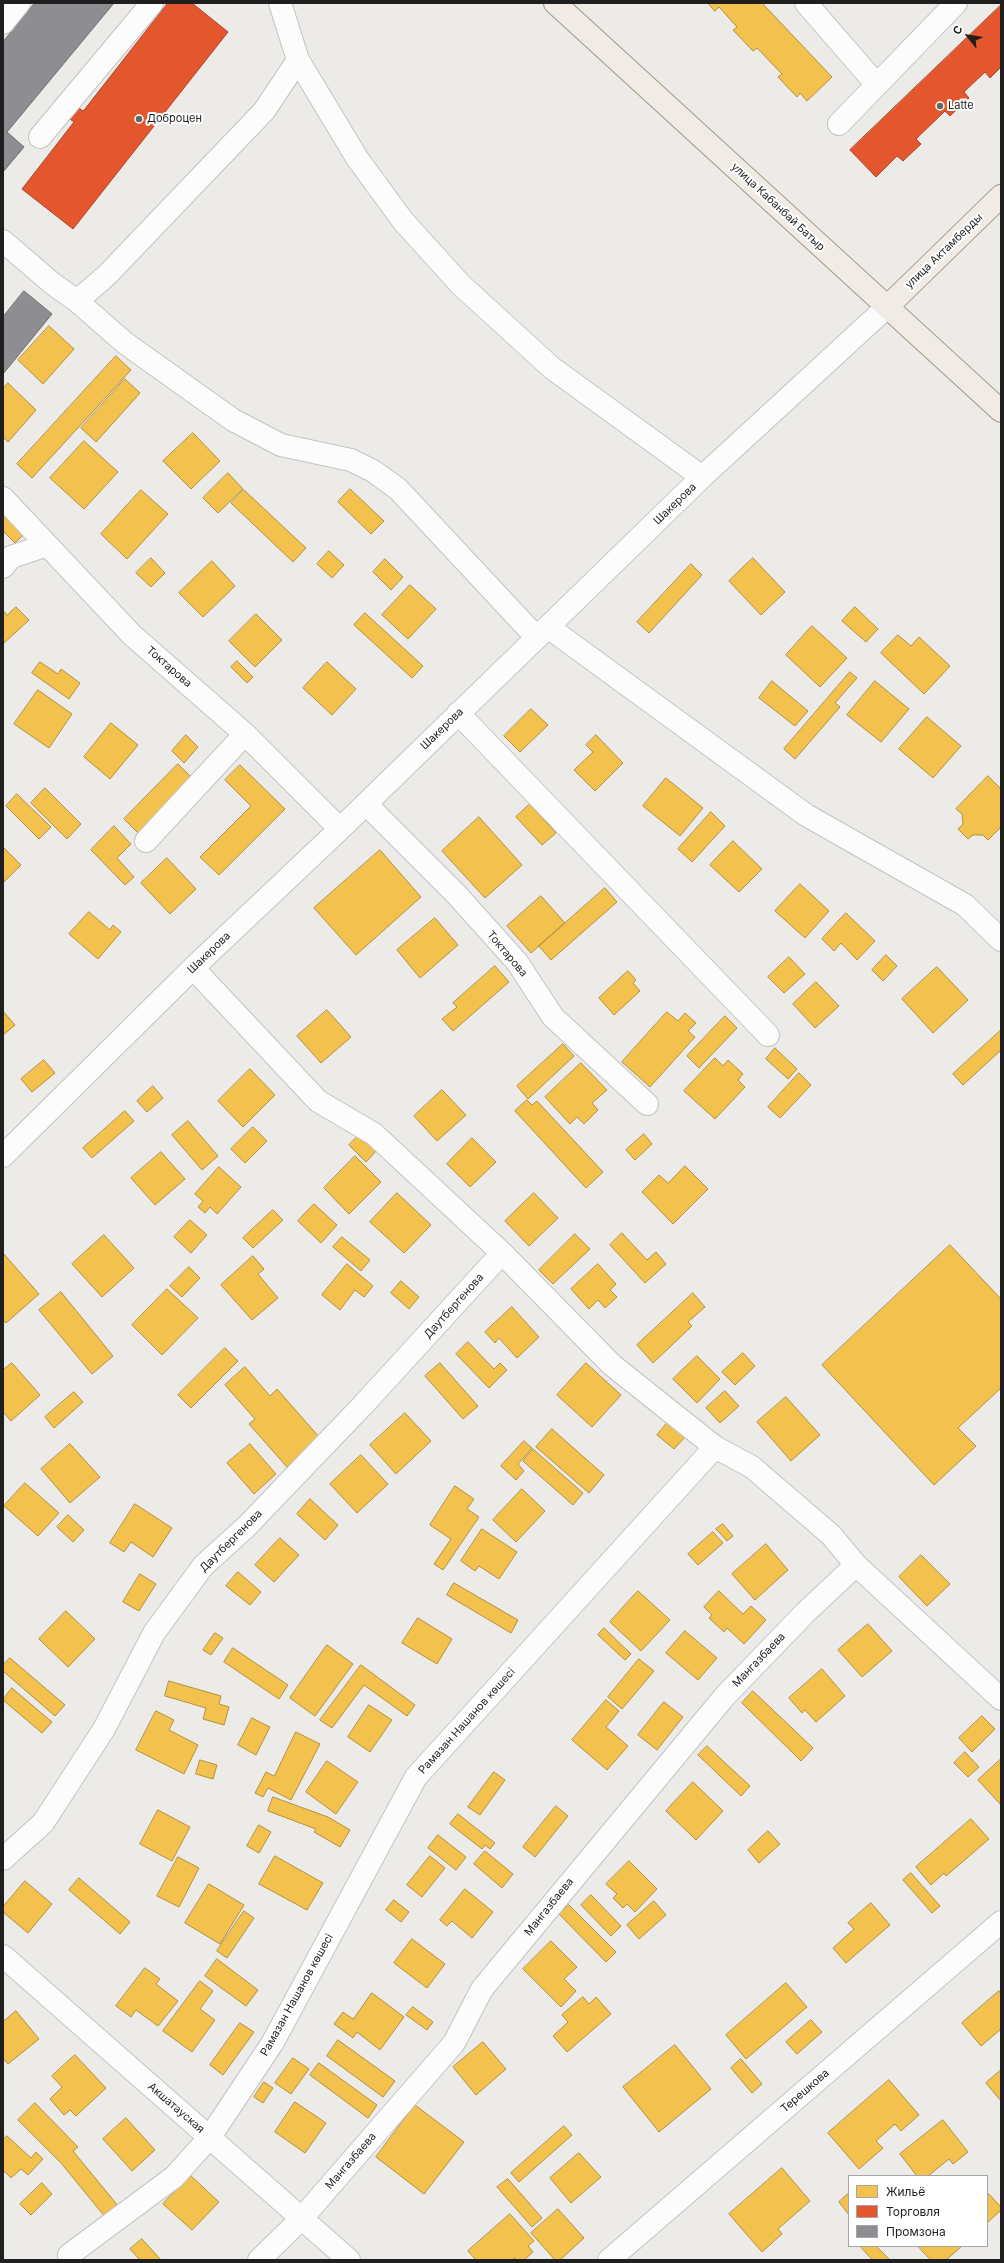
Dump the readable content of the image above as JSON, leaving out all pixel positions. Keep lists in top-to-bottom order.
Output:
{
  "streets": {
    "main road": ["улица Кабанбай Батыр", "улица Актамберды"],
    "street": [
      "Шакерова",
      "Токтарова",
      "Даутбергенова",
      "Мангазбаева",
      "Рамазан Нашанов көшесі",
      "Терешкова",
      "Акшатауская"
    ]
  },
  "crossings": [
    ["улица Кабанбай Батыр", "улица Актамберды"],
    ["улица Кабанбай Батыр", "Шакерова"],
    ["улица Актамберды", "Шакерова"],
    ["Шакерова", "Токтарова"],
    ["Мангазбаева", "Акшатауская"],
    ["Рамазан Нашанов көшесі", "Акшатауская"]
  ],
  "places": ["Latte", "Доброцен"],
  "legend": ["Жильё", "Торговля", "Промзона"],
  "north": "top left"
}
